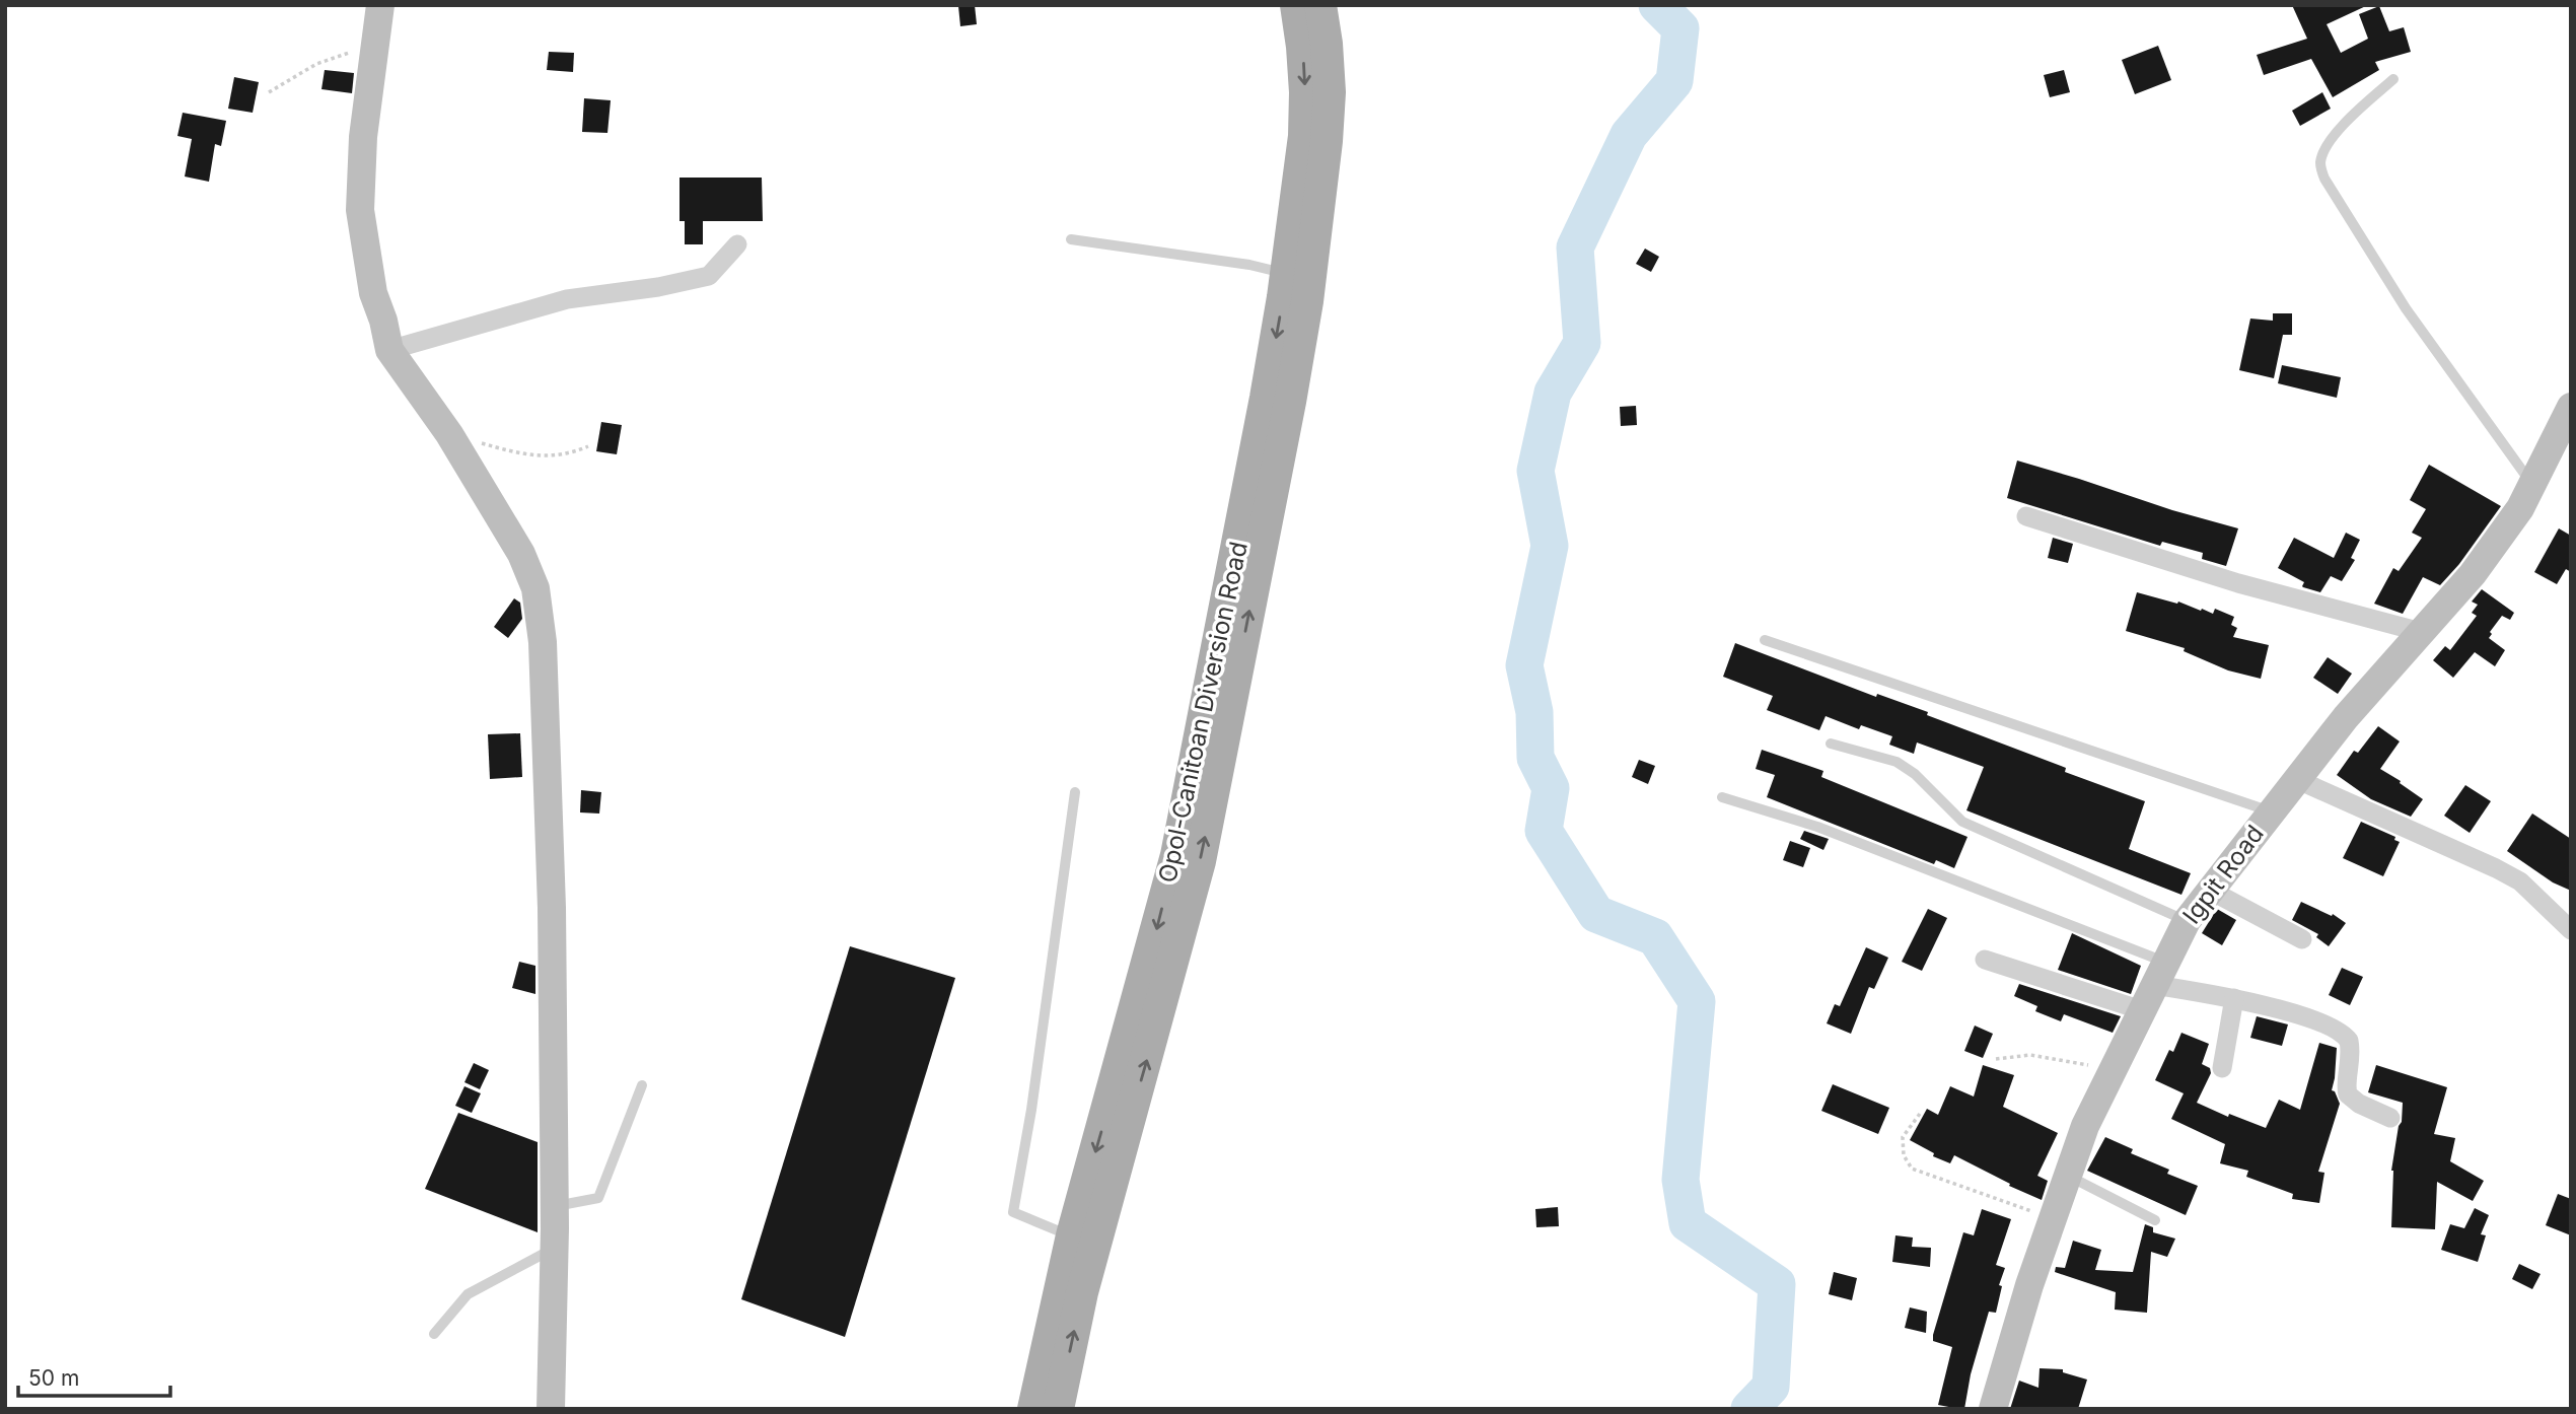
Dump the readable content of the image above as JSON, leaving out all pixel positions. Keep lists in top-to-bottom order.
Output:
{
  "streets": {
    "main road": ["Opol-Canitoan Diversion Road"],
    "street": ["Igpit Road"]
  },
  "scale_bar": "50 m"
}
